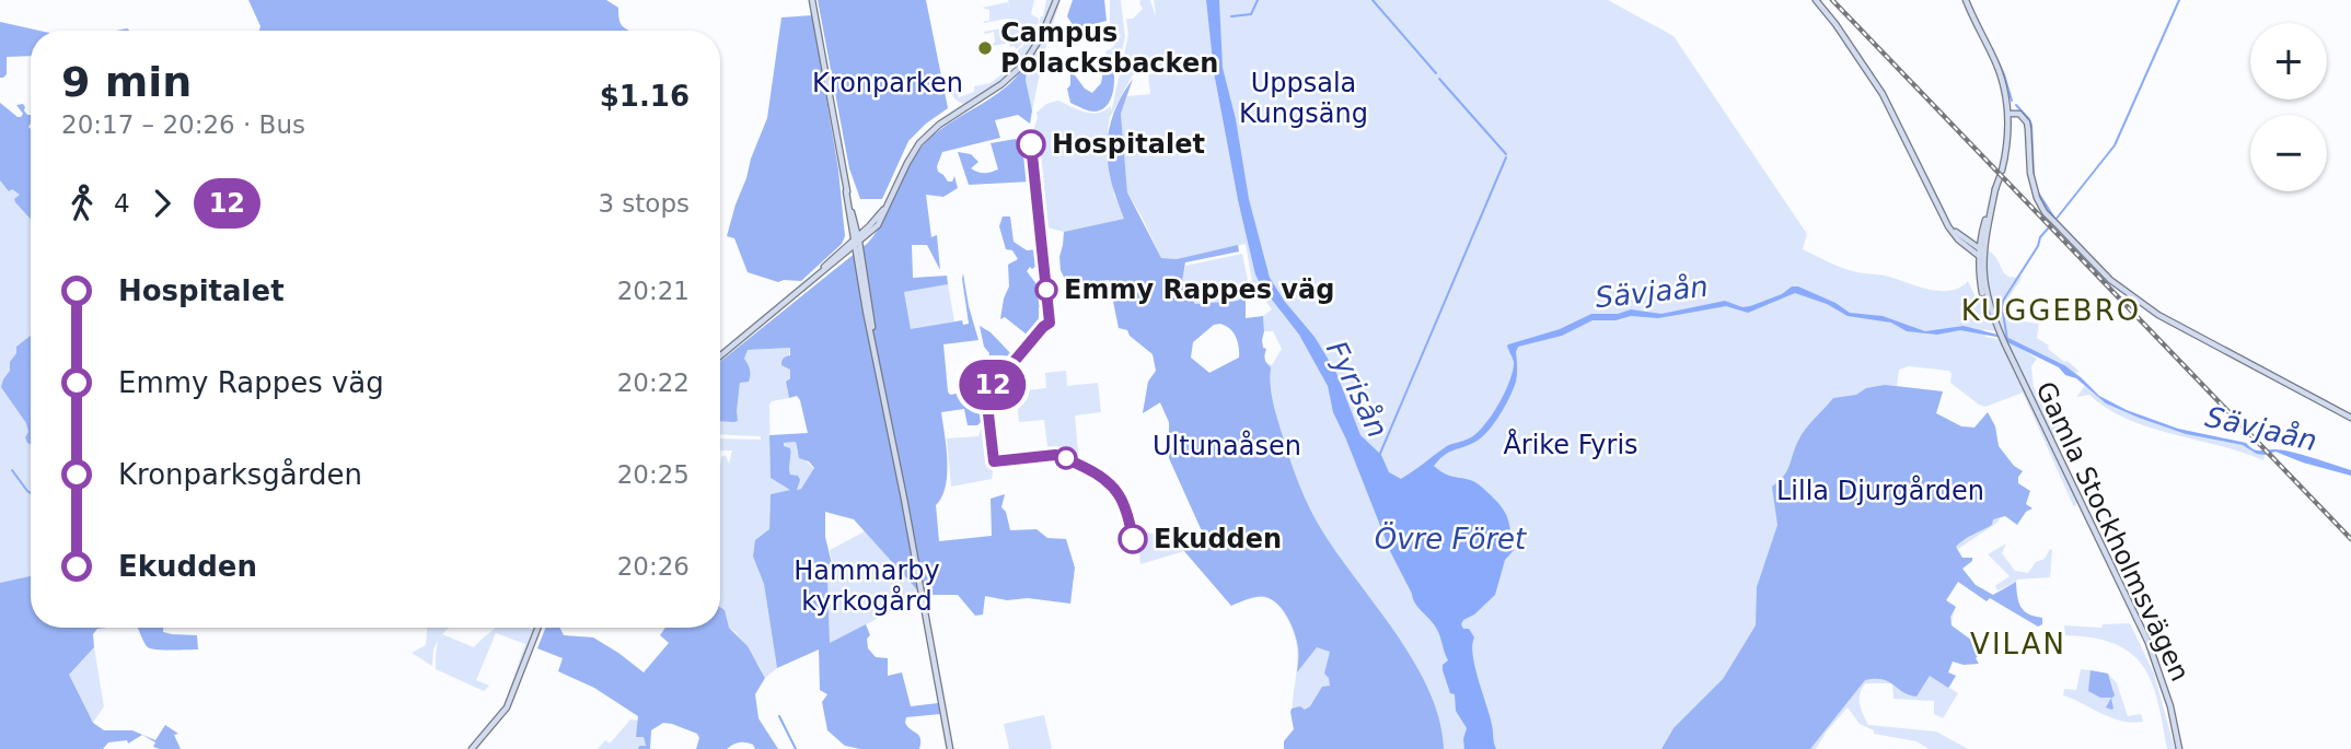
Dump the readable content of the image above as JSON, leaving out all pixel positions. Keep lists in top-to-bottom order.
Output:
{
  "streets": {
    "main road": ["Gamla Stockholmsvägen"]
  },
  "districts": ["KUGGEBRO", "VILAN"],
  "water": ["Sävjaån", "Fyrisån", "Övre Föret"],
  "parks": [
    "Kronparken",
    "Uppsala Kungsäng",
    "Årike Fyris",
    "Ultunaåsen",
    "Lilla Djurgården",
    "Hammarby kyrkogård"
  ],
  "places": [
    "Campus Polacksbacken",
    "Hospitalet",
    "Emmy Rappes väg",
    "Ekudden"
  ],
  "lines": ["bus line 12"],
  "page": {
    "on_map": "12",
    "map_buttons": ["+", "−"],
    "heading": ["9 min", "20:17 – 20:26 · Bus", "$1.16"],
    "legs": ["4", "12", "3 stops"],
    "list": [
      {
        "name": "Hospitalet",
        "value": "20:21"
      },
      {
        "name": "Emmy Rappes väg",
        "value": "20:22"
      },
      {
        "name": "Kronparksgården",
        "value": "20:25"
      },
      {
        "name": "Ekudden",
        "value": "20:26"
      }
    ]
  }
}
